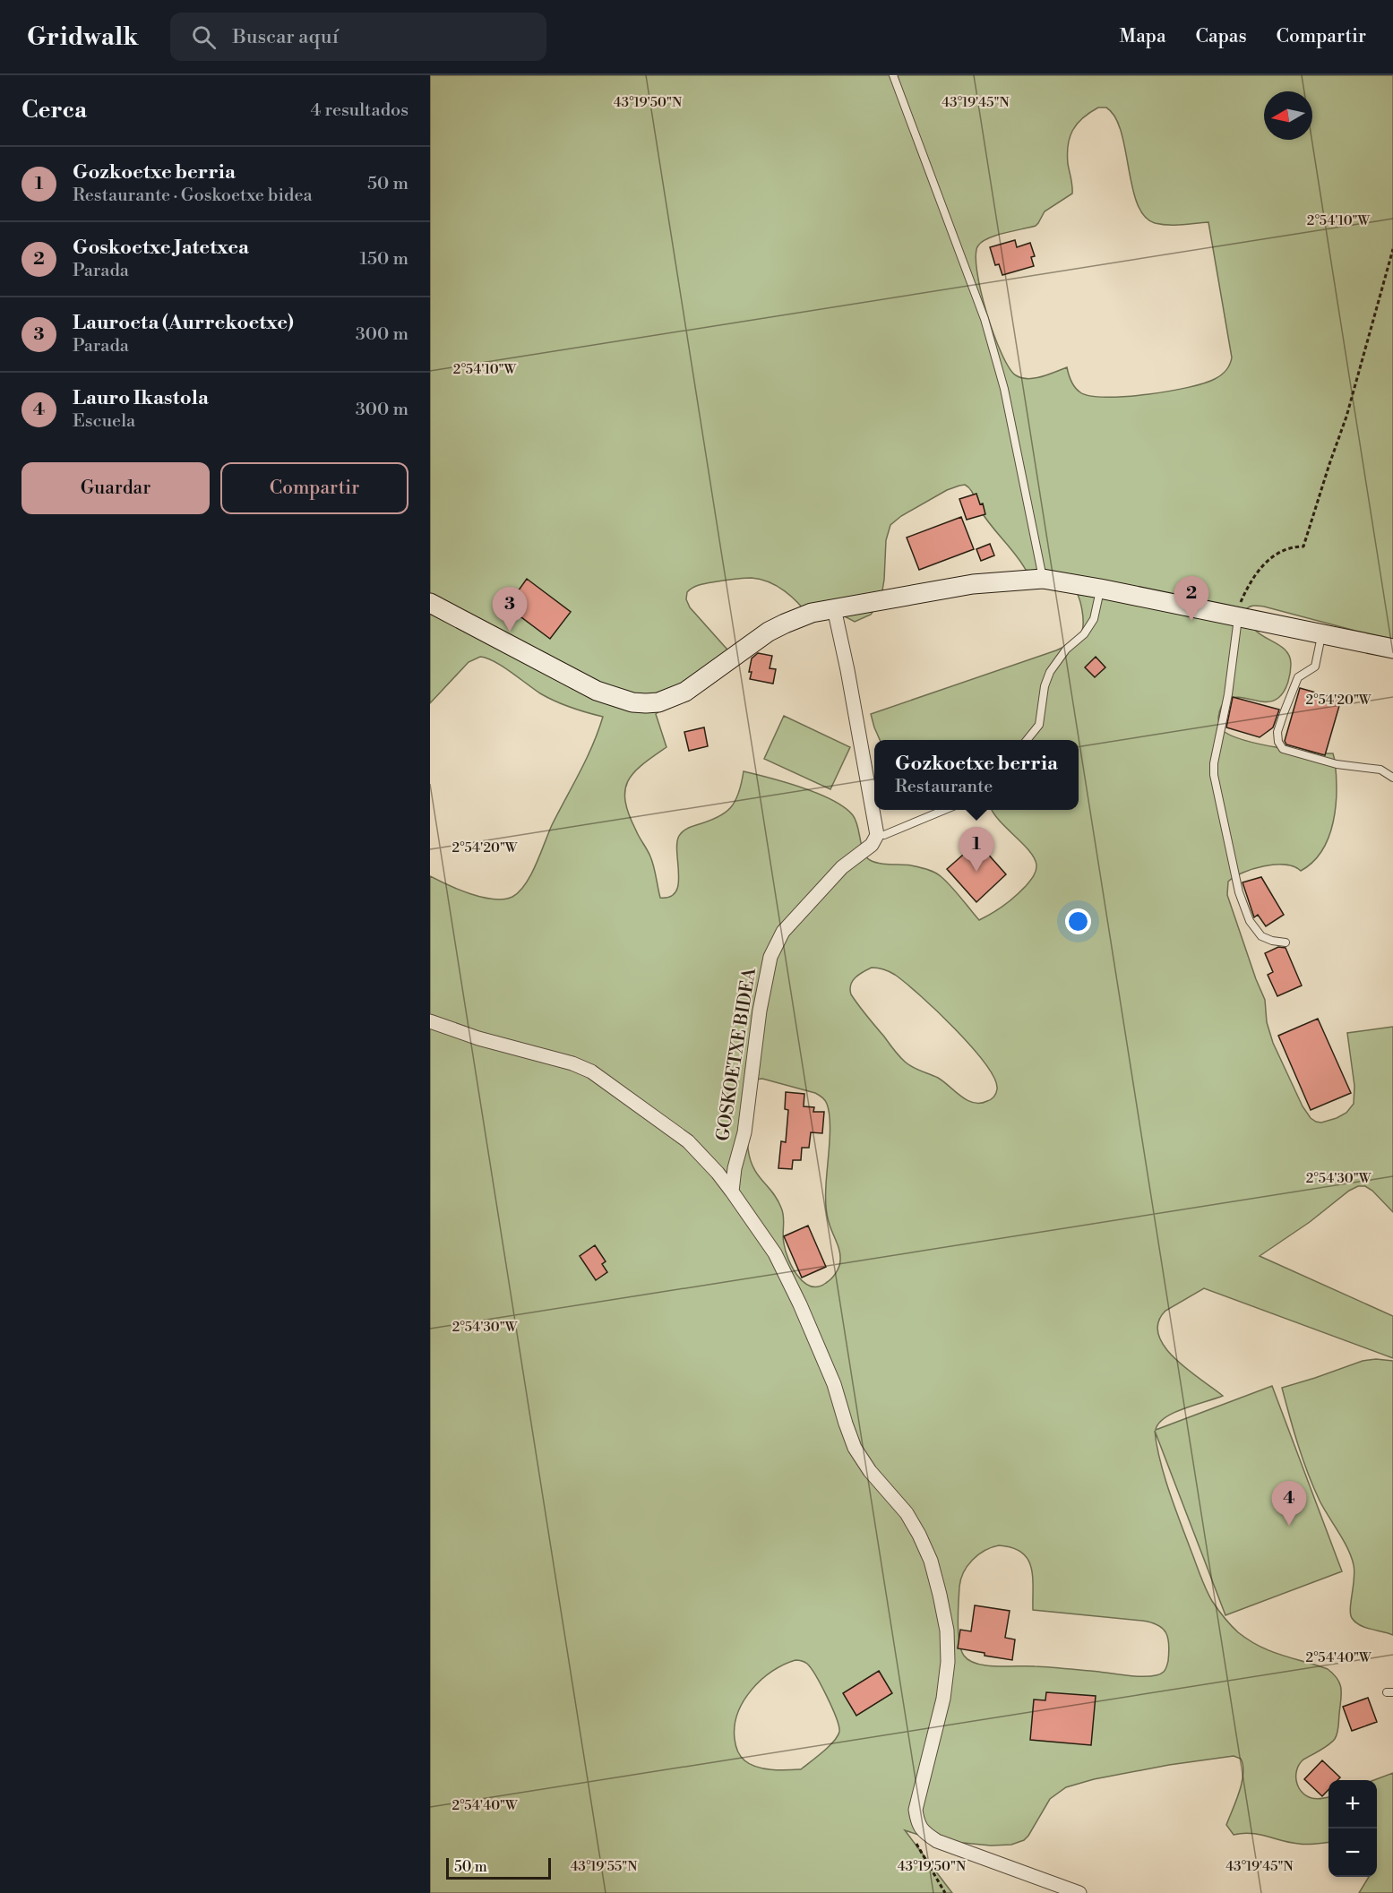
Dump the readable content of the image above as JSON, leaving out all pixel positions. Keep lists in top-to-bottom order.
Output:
{
  "streets": {
    "street": ["GOSKOETXE BIDEA"]
  },
  "scale_bar": "50 m",
  "north": "left",
  "page": {
    "header": "Gridwalk",
    "search": "Buscar aquí",
    "nav": ["Mapa", "Capas", "Compartir"],
    "heading": ["Cerca", "4 resultados"],
    "list": [
      {
        "mark": "1",
        "name": "Gozkoetxe berria",
        "note": "Restaurante · Goskoetxe bidea",
        "value": "50 m"
      },
      {
        "mark": "2",
        "name": "Goskoetxe Jatetxea",
        "note": "Parada",
        "value": "150 m"
      },
      {
        "mark": "3",
        "name": "Lauroeta (Aurrekoetxe)",
        "note": "Parada",
        "value": "300 m"
      },
      {
        "mark": "4",
        "name": "Lauro Ikastola",
        "note": "Escuela",
        "value": "300 m"
      }
    ],
    "buttons": ["Guardar", "Compartir"],
    "pins": [
      "2",
      "3",
      "1",
      "4"
    ],
    "popup": ["Gozkoetxe berria", "Restaurante"],
    "map_buttons": ["+", "−"],
    "scale": "50 m"
  },
  "coordinates": [
    "43°19'50\"N",
    "43°19'45\"N",
    "2°54'10\"W",
    "2°54'20\"W",
    "2°54'30\"W",
    "2°54'40\"W",
    "43°19'55\"N"
  ]
}
